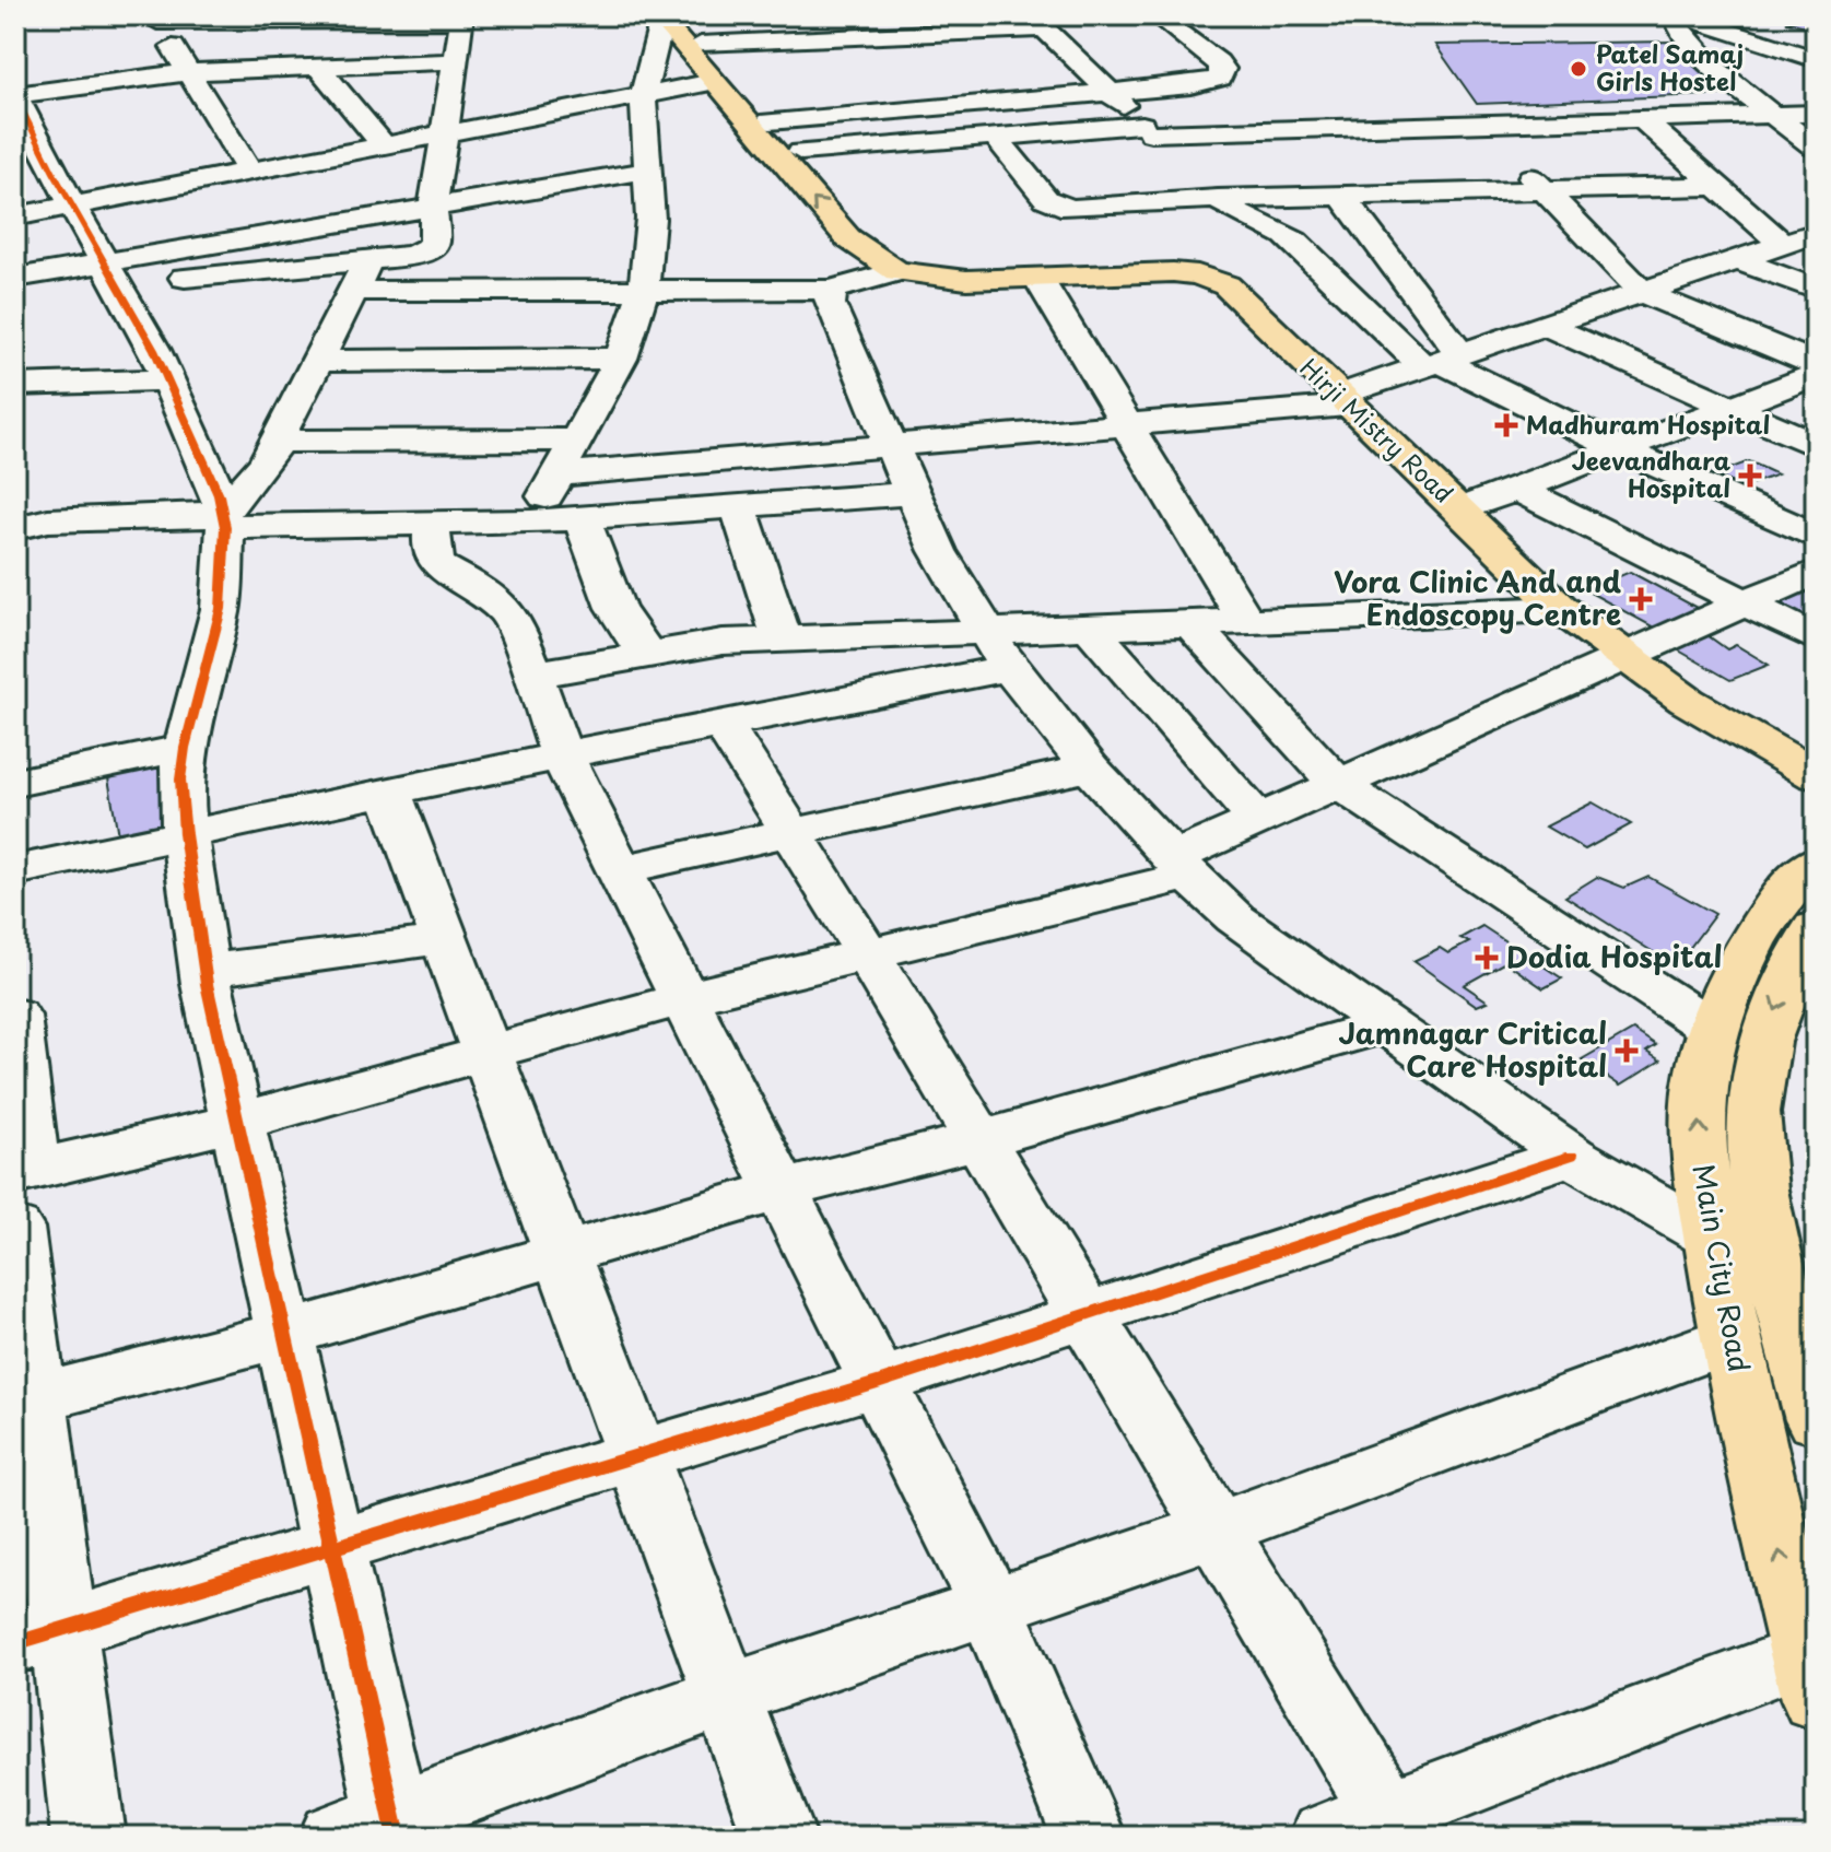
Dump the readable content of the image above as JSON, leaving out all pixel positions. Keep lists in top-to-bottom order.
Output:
{
  "streets": {
    "main road": ["Hirji Mistry Road", "Main City Road"]
  },
  "places": {
    "other": ["Patel Samaj Girls Hostel"],
    "health": [
      "Madhuram Hospital",
      "Jeevandhara Hospital",
      "Vora Clinic And and Endoscopy Centre",
      "Dodia Hospital",
      "Jamnagar Critical Care Hospital"
    ]
  }
}
